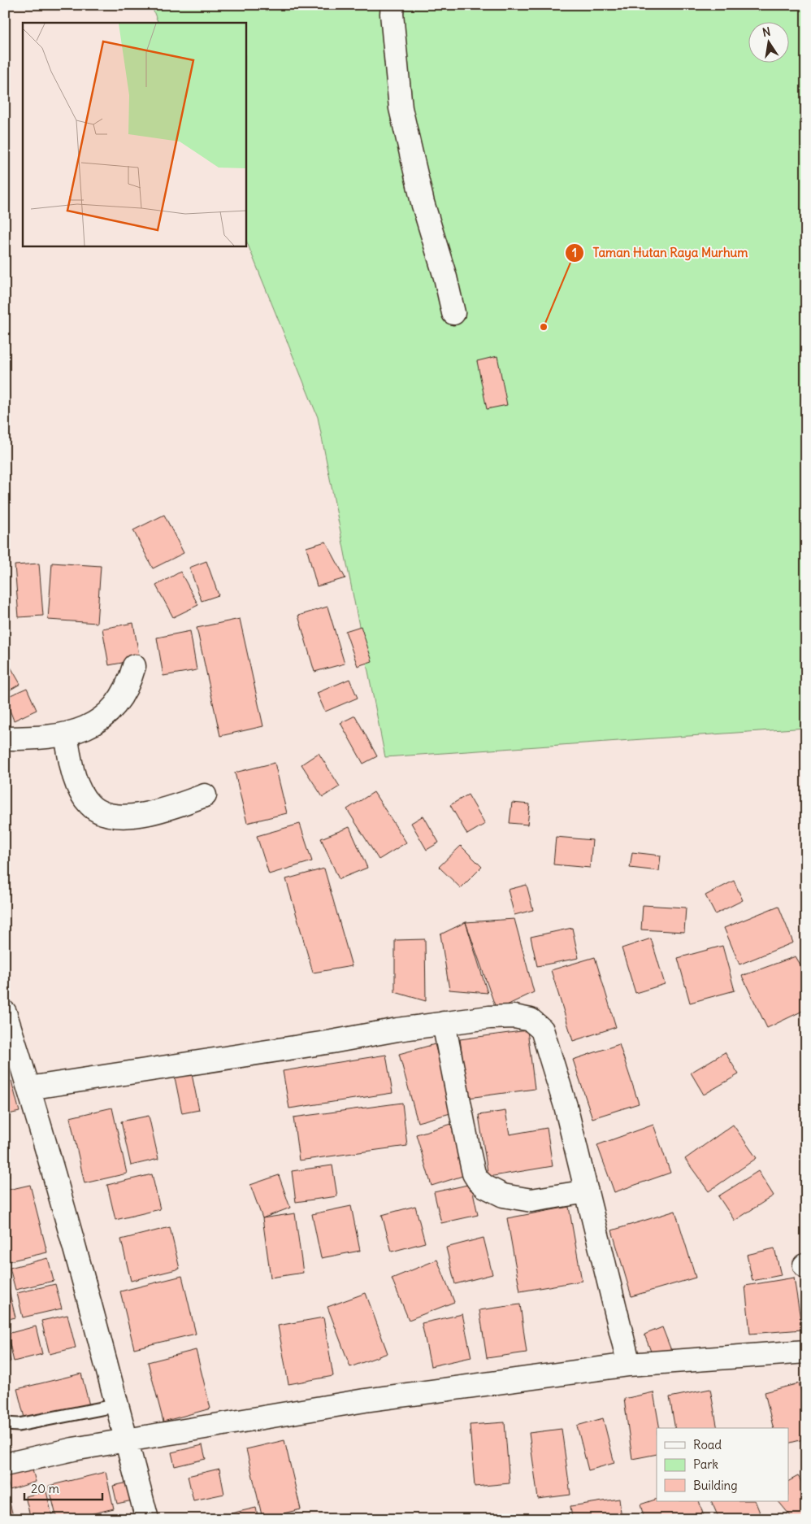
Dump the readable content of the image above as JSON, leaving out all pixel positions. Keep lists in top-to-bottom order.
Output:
{
  "places": ["Taman Hutan Raya Murhum"],
  "legend": ["Road", "Park", "Building"],
  "scale_bar": "20 m",
  "north": "top"
}
